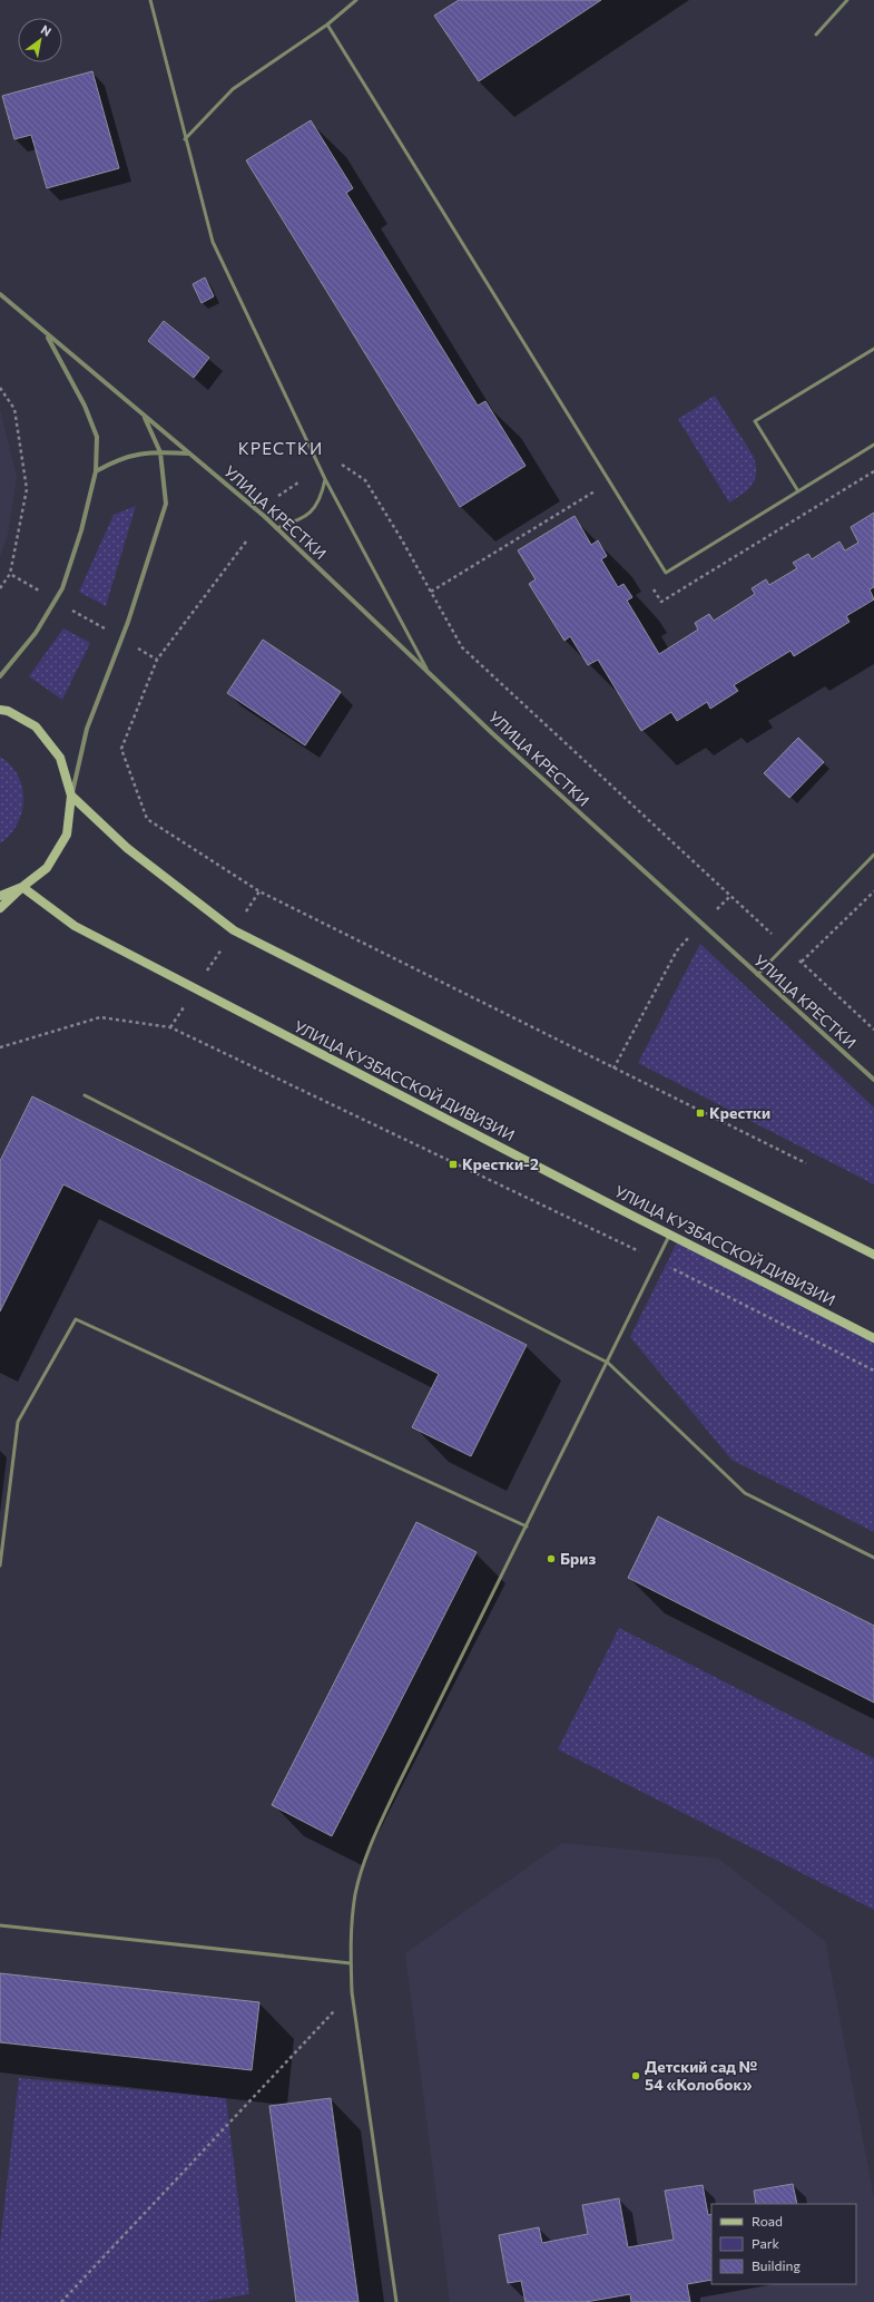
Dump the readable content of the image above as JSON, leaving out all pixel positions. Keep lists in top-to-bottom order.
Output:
{
  "streets": {
    "street": ["УЛИЦА КРЕСТКИ", "УЛИЦА КУЗБАССКОЙ ДИВИЗИИ"]
  },
  "districts": ["КРЕСТКИ"],
  "places": {
    "transit": ["Крестки", "Крестки-2"],
    "other": ["Бриз", "Детский сад № 54 «Колобок»"]
  },
  "legend": ["Road", "Park", "Building"],
  "north": "top right"
}
